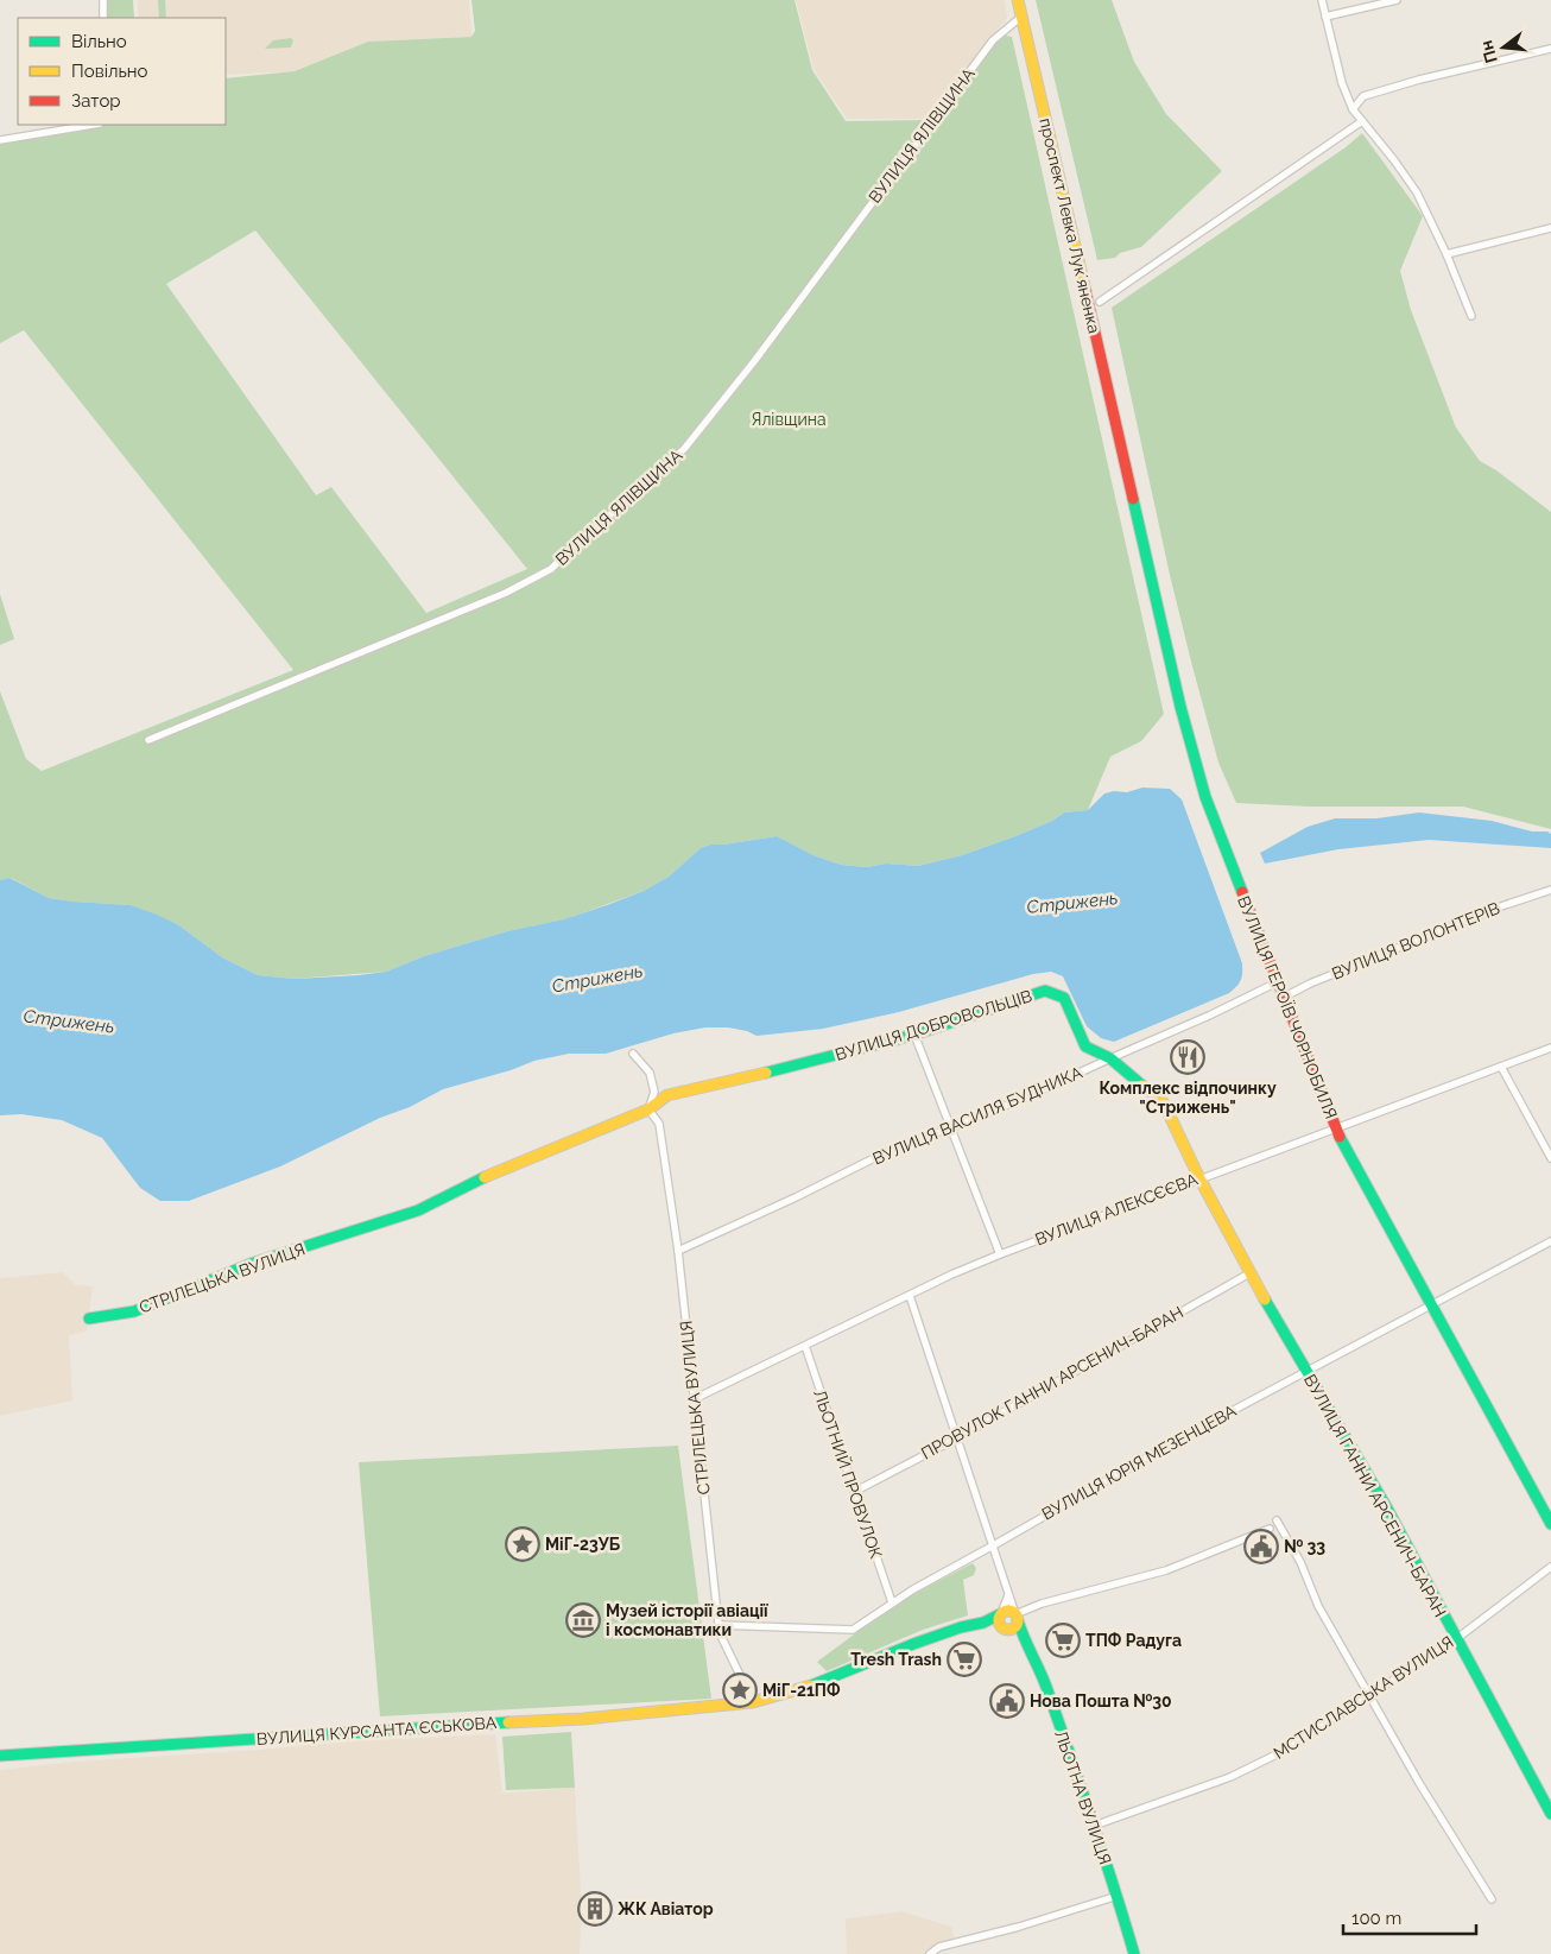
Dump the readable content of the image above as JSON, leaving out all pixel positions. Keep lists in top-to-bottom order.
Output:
{
  "streets": {
    "street": [
      "ВУЛИЦЯ ЯЛІВЩИНА",
      "проспект Левка Лукʼяненка",
      "ВУЛИЦЯ ВОЛОНТЕРІВ",
      "ВУЛИЦЯ ГЕРОЇВ ЧОРНОБИЛЯ",
      "ВУЛИЦЯ ДОБРОВОЛЬЦІВ",
      "ВУЛИЦЯ ВАСИЛЯ БУДНИКА",
      "ВУЛИЦЯ АЛЕКСЄЄВА",
      "СТРІЛЕЦЬКА ВУЛИЦЯ",
      "ПРОВУЛОК ГАННИ АРСЕНИЧ-БАРАН",
      "ВУЛИЦЯ ЮРІЯ МЕЗЕНЦЕВА",
      "ЛЬОТНИЙ ПРОВУЛОК",
      "ВУЛИЦЯ ГАННИ АРСЕНИЧ-БАРАН",
      "МСТИСЛАВСЬКА ВУЛИЦЯ",
      "ВУЛИЦЯ КУРСАНТА ЄСЬКОВА",
      "ЛЬОТНА ВУЛИЦЯ"
    ]
  },
  "crossings": [
    ["ВУЛИЦЯ ЯЛІВЩИНА", "проспект Левка Лукʼяненка"],
    ["проспект Левка Лукʼяненка", "ВУЛИЦЯ ГЕРОЇВ ЧОРНОБИЛЯ"],
    ["ВУЛИЦЯ ВОЛОНТЕРІВ", "ВУЛИЦЯ ГЕРОЇВ ЧОРНОБИЛЯ"],
    ["ВУЛИЦЯ ГЕРОЇВ ЧОРНОБИЛЯ", "ВУЛИЦЯ ВАСИЛЯ БУДНИКА"],
    ["ВУЛИЦЯ ГЕРОЇВ ЧОРНОБИЛЯ", "ВУЛИЦЯ АЛЕКСЄЄВА"],
    ["ВУЛИЦЯ ГЕРОЇВ ЧОРНОБИЛЯ", "ВУЛИЦЯ ЮРІЯ МЕЗЕНЦЕВА"],
    ["ВУЛИЦЯ ДОБРОВОЛЬЦІВ", "ВУЛИЦЯ ВАСИЛЯ БУДНИКА"],
    ["ВУЛИЦЯ ДОБРОВОЛЬЦІВ", "ВУЛИЦЯ АЛЕКСЄЄВА"],
    ["ВУЛИЦЯ ДОБРОВОЛЬЦІВ", "СТРІЛЕЦЬКА ВУЛИЦЯ"],
    ["ВУЛИЦЯ ДОБРОВОЛЬЦІВ", "ВУЛИЦЯ ГАННИ АРСЕНИЧ-БАРАН"],
    ["ВУЛИЦЯ ВАСИЛЯ БУДНИКА", "СТРІЛЕЦЬКА ВУЛИЦЯ"],
    ["ВУЛИЦЯ АЛЕКСЄЄВА", "СТРІЛЕЦЬКА ВУЛИЦЯ"],
    ["ВУЛИЦЯ АЛЕКСЄЄВА", "ЛЬОТНИЙ ПРОВУЛОК"],
    ["ВУЛИЦЯ АЛЕКСЄЄВА", "ВУЛИЦЯ ГАННИ АРСЕНИЧ-БАРАН"],
    ["ВУЛИЦЯ АЛЕКСЄЄВА", "ЛЬОТНА ВУЛИЦЯ"],
    ["СТРІЛЕЦЬКА ВУЛИЦЯ", "ВУЛИЦЯ ЮРІЯ МЕЗЕНЦЕВА"],
    ["СТРІЛЕЦЬКА ВУЛИЦЯ", "ВУЛИЦЯ КУРСАНТА ЄСЬКОВА"],
    ["СТРІЛЕЦЬКА ВУЛИЦЯ", "ЛЬОТНА ВУЛИЦЯ"],
    ["ПРОВУЛОК ГАННИ АРСЕНИЧ-БАРАН", "ЛЬОТНИЙ ПРОВУЛОК"],
    ["ПРОВУЛОК ГАННИ АРСЕНИЧ-БАРАН", "ВУЛИЦЯ ГАННИ АРСЕНИЧ-БАРАН"],
    ["ПРОВУЛОК ГАННИ АРСЕНИЧ-БАРАН", "ЛЬОТНА ВУЛИЦЯ"],
    ["ВУЛИЦЯ ЮРІЯ МЕЗЕНЦЕВА", "ЛЬОТНИЙ ПРОВУЛОК"],
    ["ВУЛИЦЯ ЮРІЯ МЕЗЕНЦЕВА", "ВУЛИЦЯ ГАННИ АРСЕНИЧ-БАРАН"],
    ["ВУЛИЦЯ ЮРІЯ МЕЗЕНЦЕВА", "ЛЬОТНА ВУЛИЦЯ"],
    ["ВУЛИЦЯ ГАННИ АРСЕНИЧ-БАРАН", "МСТИСЛАВСЬКА ВУЛИЦЯ"],
    ["МСТИСЛАВСЬКА ВУЛИЦЯ", "ЛЬОТНА ВУЛИЦЯ"],
    ["ВУЛИЦЯ КУРСАНТА ЄСЬКОВА", "ЛЬОТНА ВУЛИЦЯ"]
  ],
  "water": ["Стрижень"],
  "parks": ["Ялівщина"],
  "places": {
    "restaurant": ["Комплекс відпочинку \"Стрижень\""],
    "place": ["МіГ-23УБ", "МіГ-21ПФ"],
    "public building": ["№ 33", "Нова Пошта №30"],
    "museum": ["Музей історії авіації і космонавтики"],
    "supermarket": ["ТПФ Радуга", "Tresh Trash"],
    "building": ["ЖК Авіатор"]
  },
  "legend": ["Вільно", "Повільно", "Затор"],
  "scale_bar": "100 m",
  "north": "left"
}
